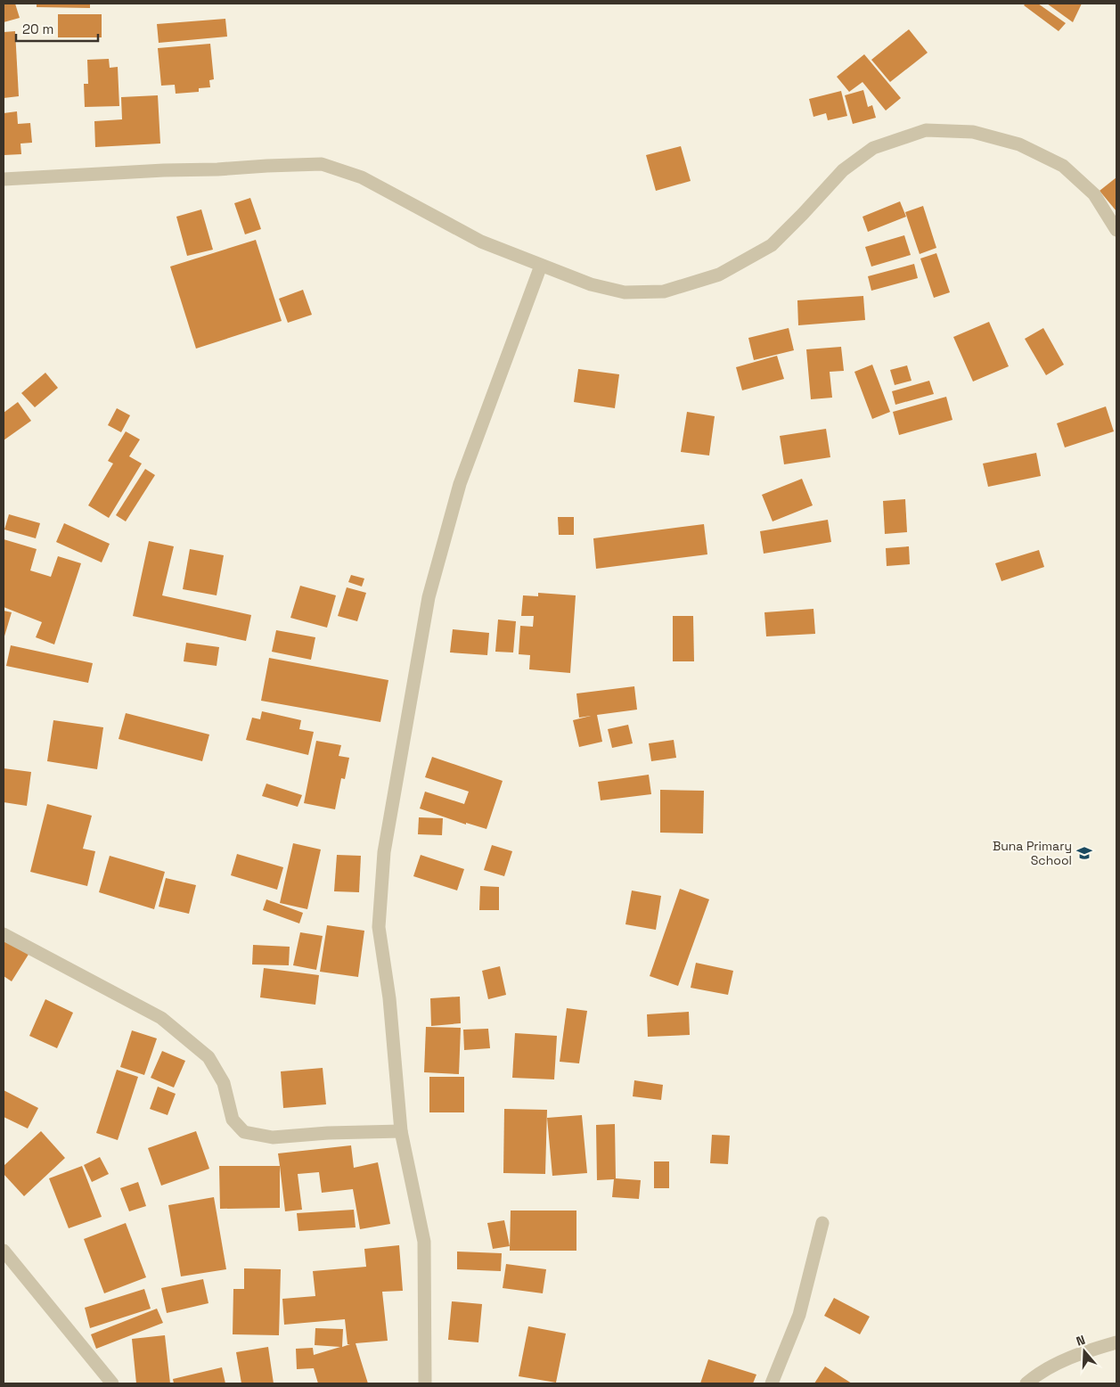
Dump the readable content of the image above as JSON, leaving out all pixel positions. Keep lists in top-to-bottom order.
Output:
{
  "places": {
    "school or university": ["Buna Primary School"]
  },
  "scale_bar": "20 m",
  "north": "top"
}
